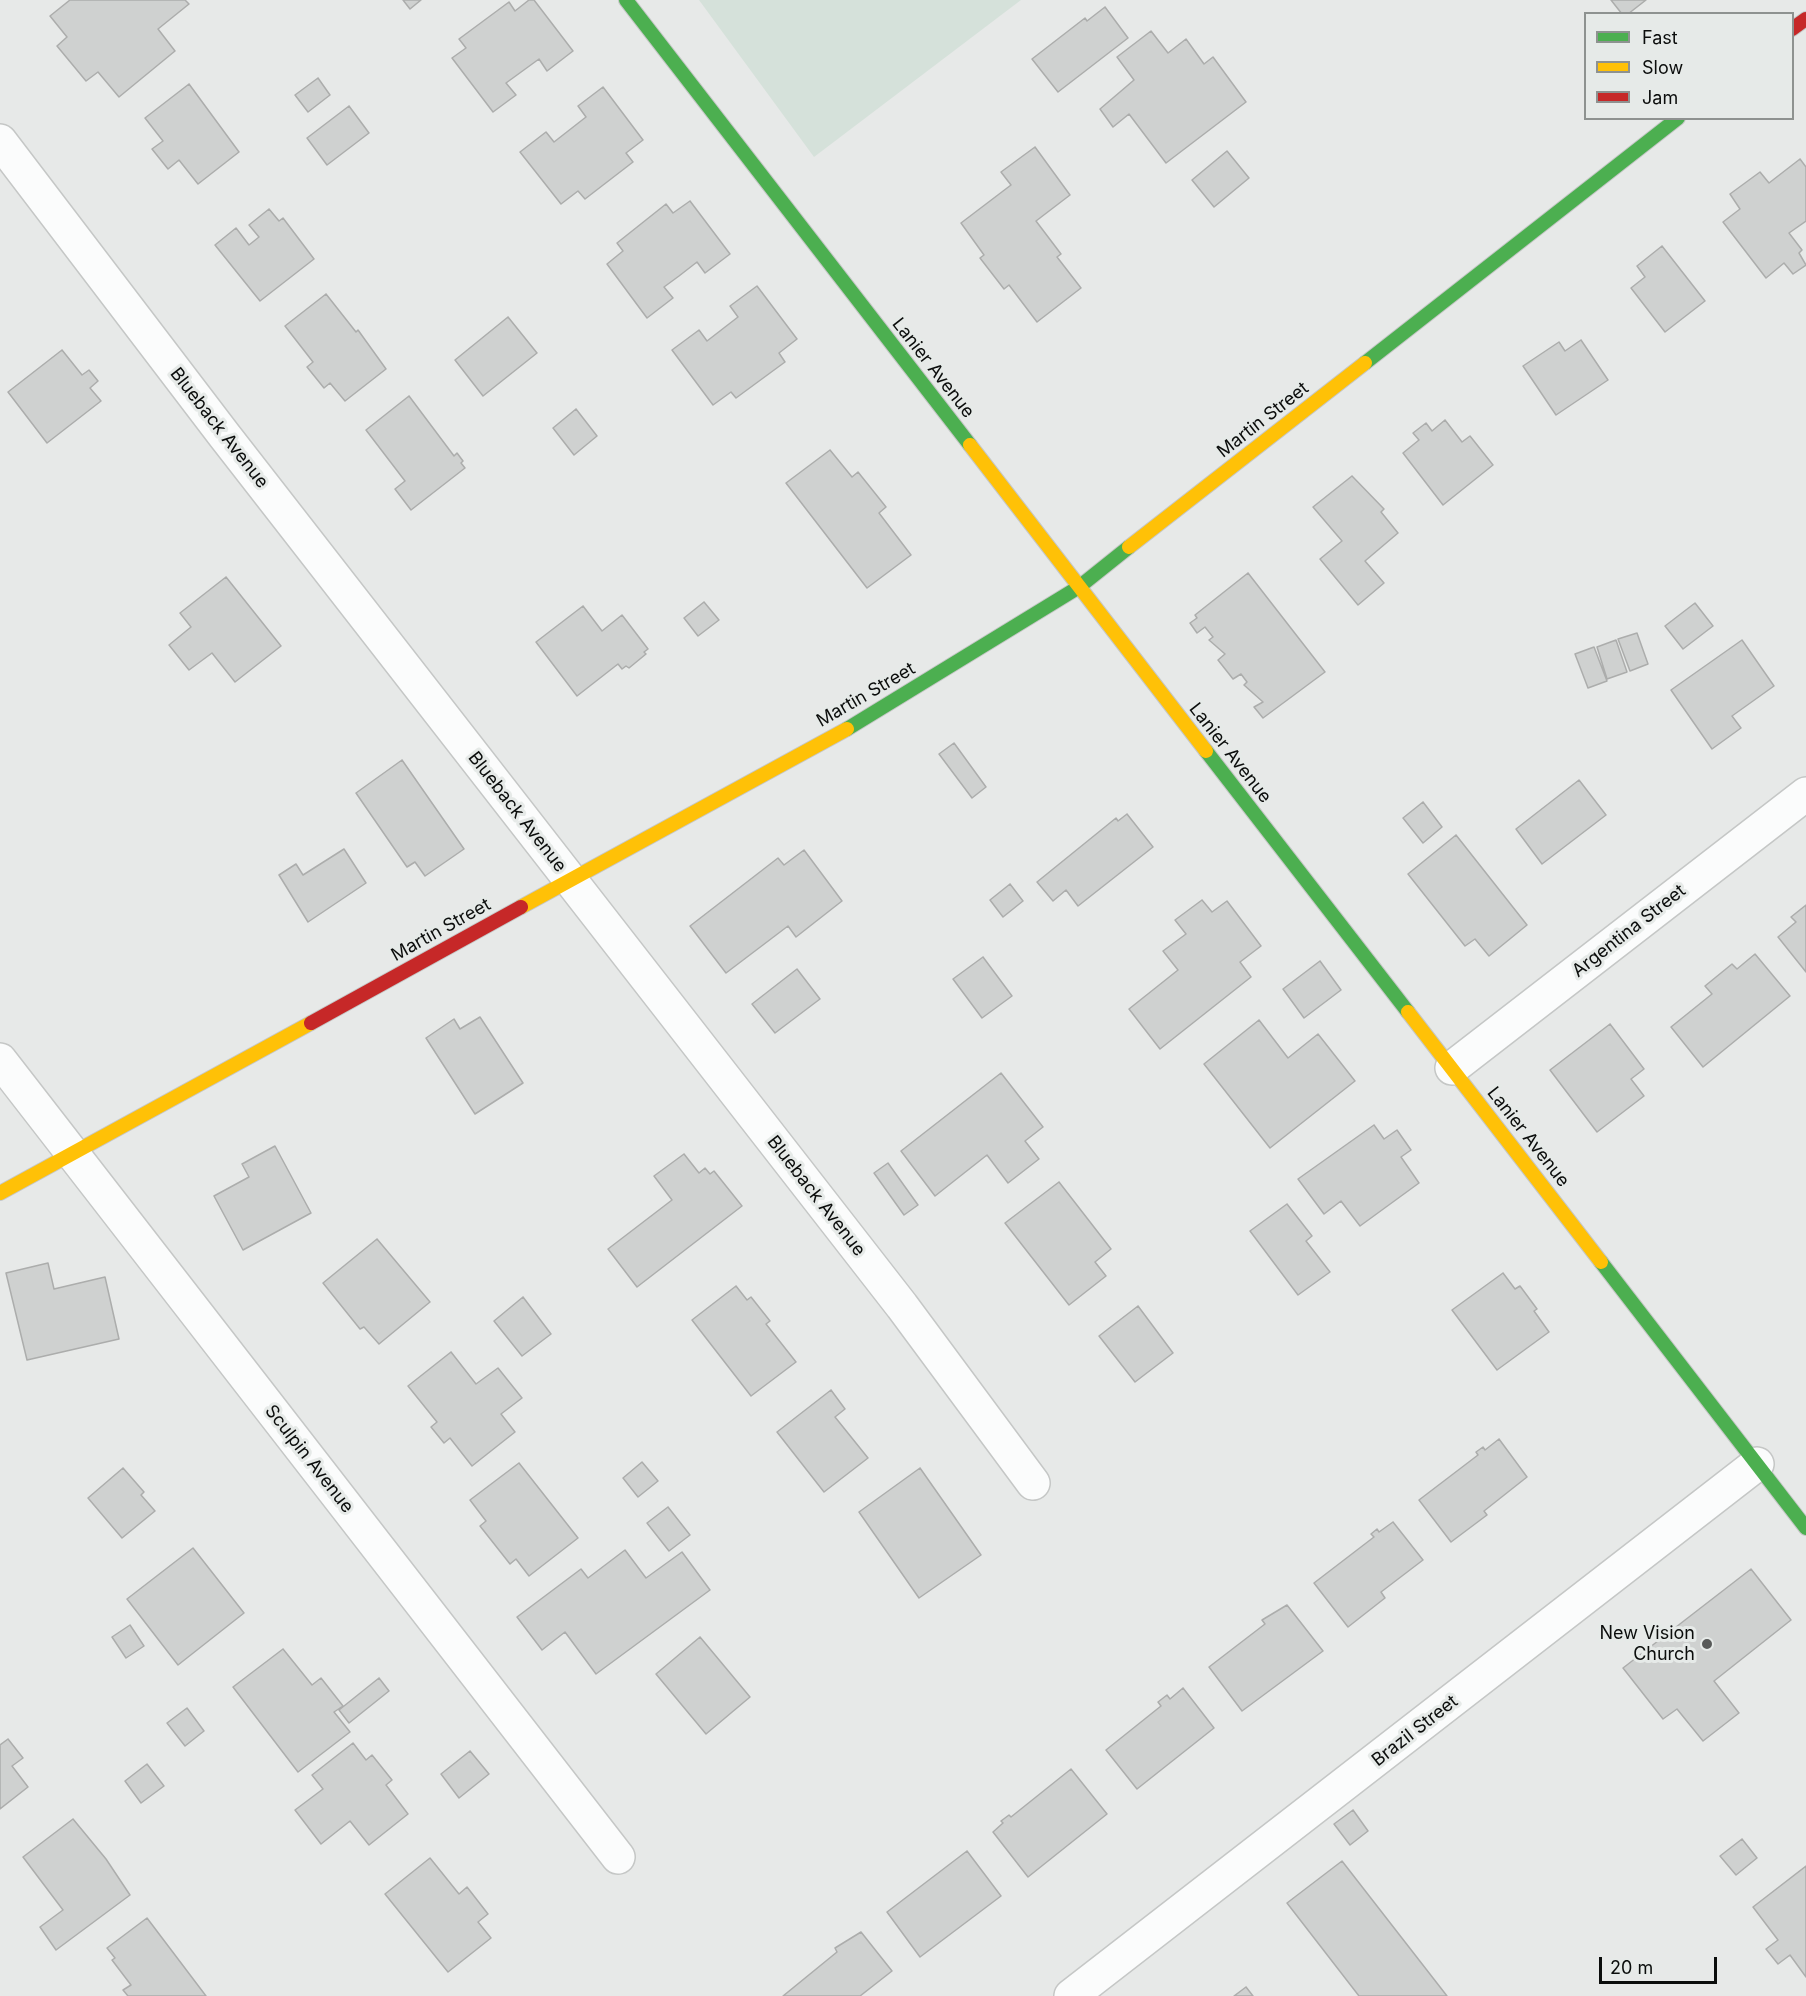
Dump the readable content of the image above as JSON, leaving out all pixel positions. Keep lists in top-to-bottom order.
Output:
{
  "streets": {
    "street": [
      "Lanier Avenue",
      "Martin Street",
      "Blueback Avenue",
      "Argentina Street",
      "Sculpin Avenue",
      "Brazil Street"
    ]
  },
  "crossings": [
    ["Lanier Avenue", "Martin Street"],
    ["Lanier Avenue", "Argentina Street"],
    ["Lanier Avenue", "Brazil Street"],
    ["Martin Street", "Blueback Avenue"],
    ["Martin Street", "Sculpin Avenue"]
  ],
  "places": ["New Vision Church"],
  "legend": ["Fast", "Slow", "Jam"],
  "scale_bar": "20 m"
}
